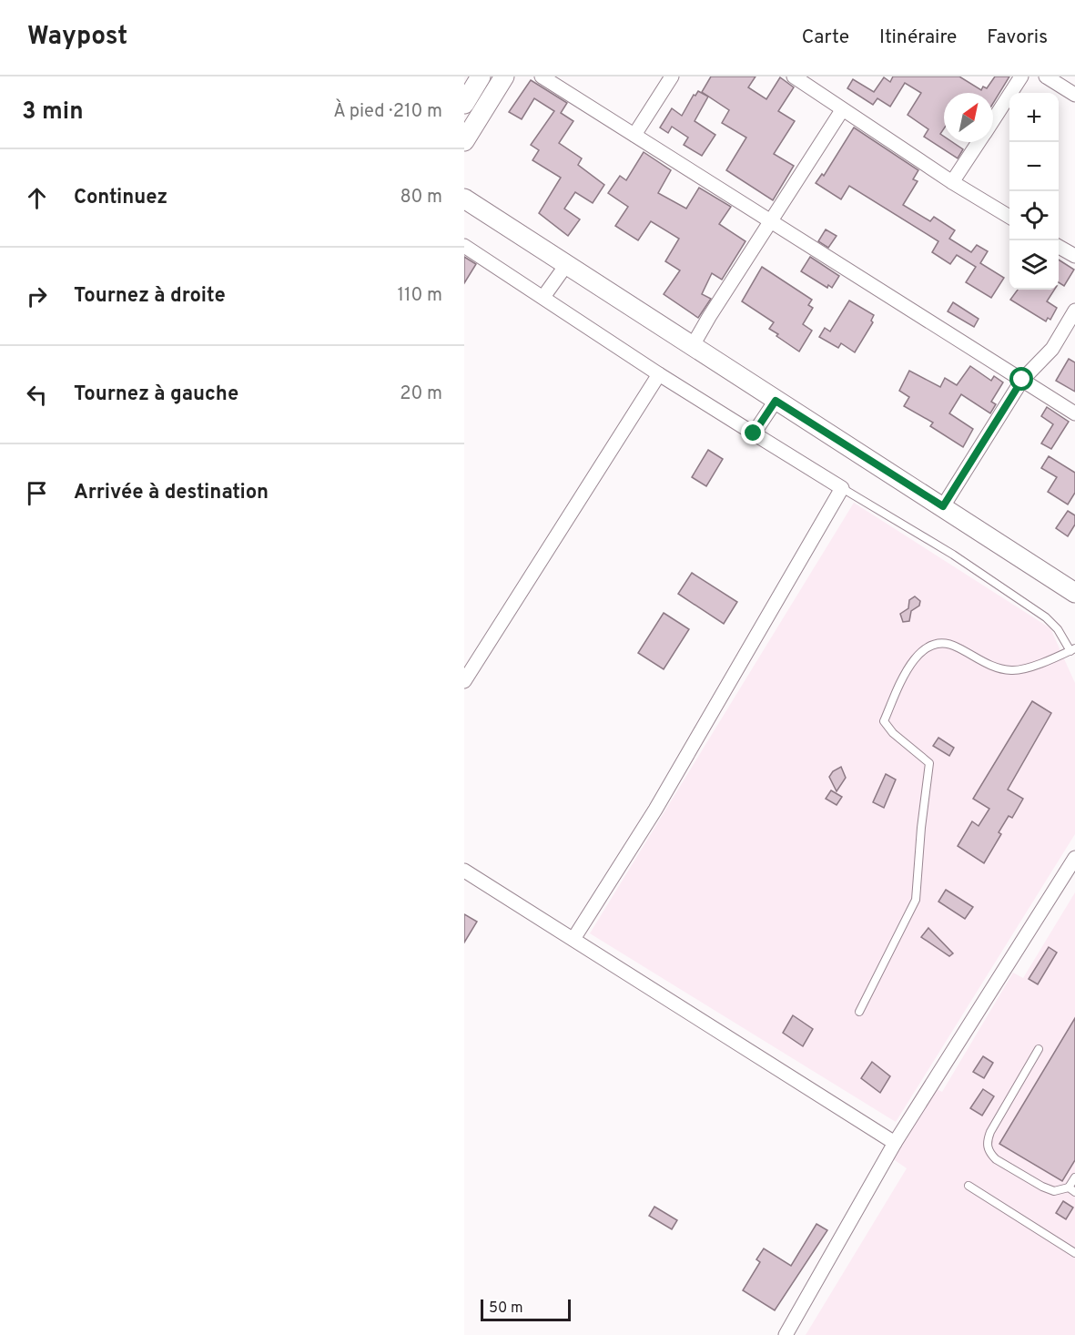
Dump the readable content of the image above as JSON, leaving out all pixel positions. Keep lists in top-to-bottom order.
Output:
{
  "scale_bar": "50 m",
  "north": "top right",
  "page": {
    "header": "Waypost",
    "nav": ["Carte", "Itinéraire", "Favoris"],
    "heading": ["3 min", "À pied · 210 m"],
    "map_buttons": ["+", "−"],
    "list": [
      ["Continuez", "80 m"],
      ["Tournez à droite", "110 m"],
      ["Tournez à gauche", "20 m"],
      "Arrivée à destination"
    ],
    "scale": "50 m"
  }
}
